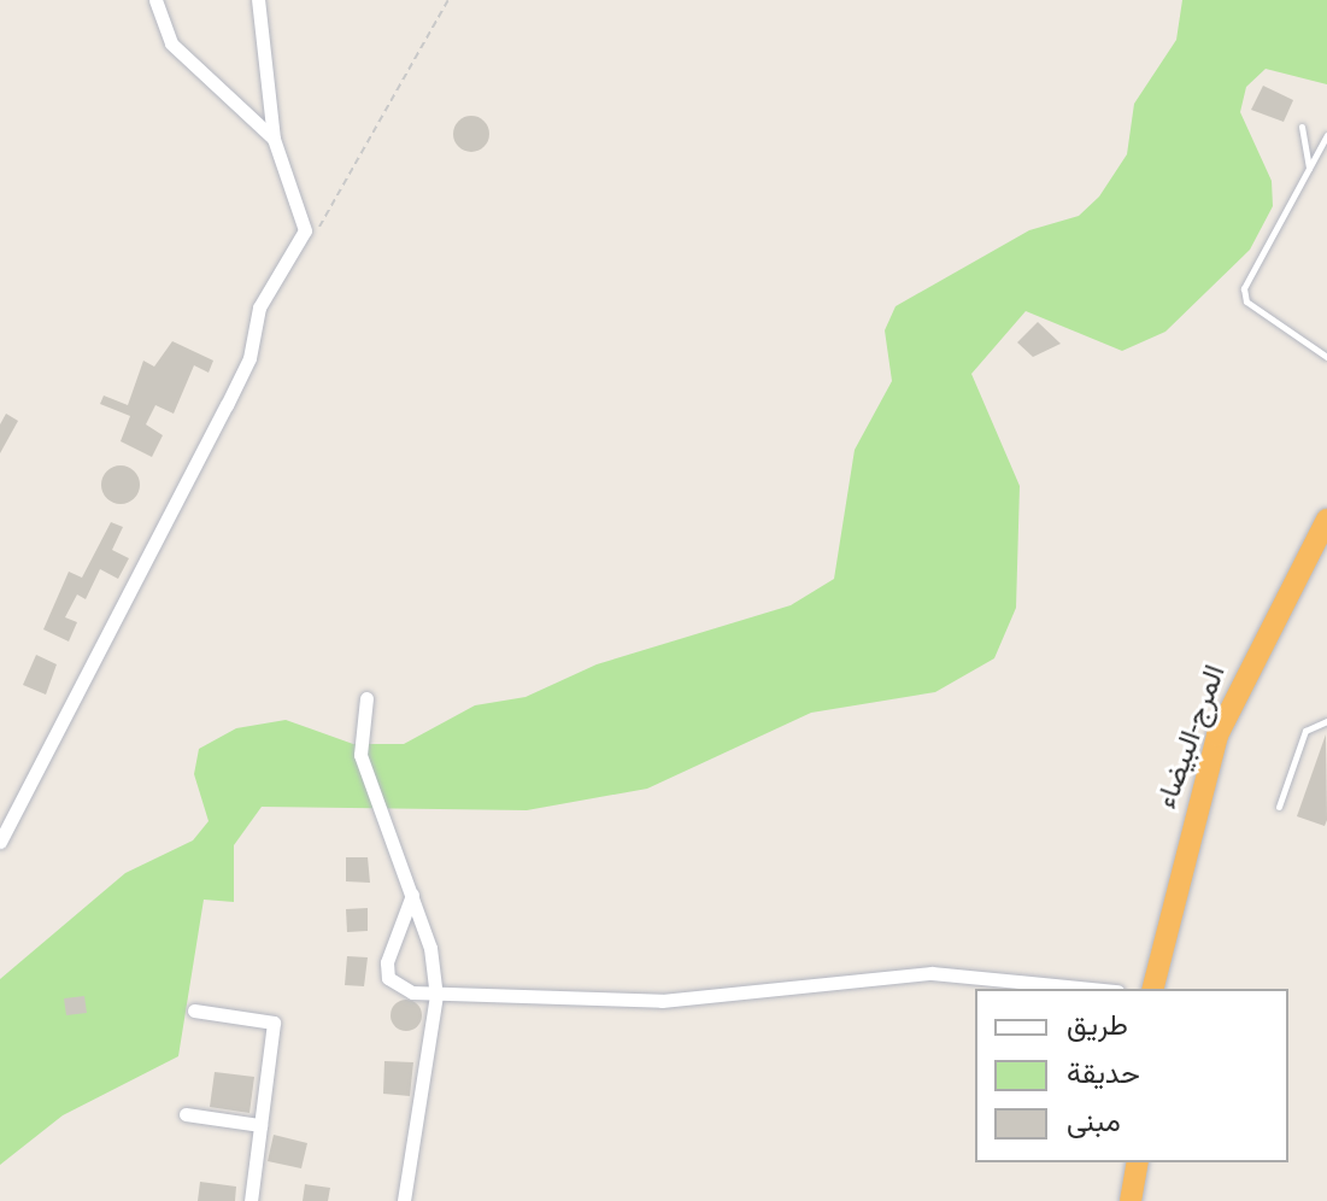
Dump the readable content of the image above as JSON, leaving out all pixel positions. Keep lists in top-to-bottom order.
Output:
{
  "streets": {
    "highway": ["المرج-البيضاء"]
  },
  "legend": ["طريق", "حديقة", "مبنى"]
}
